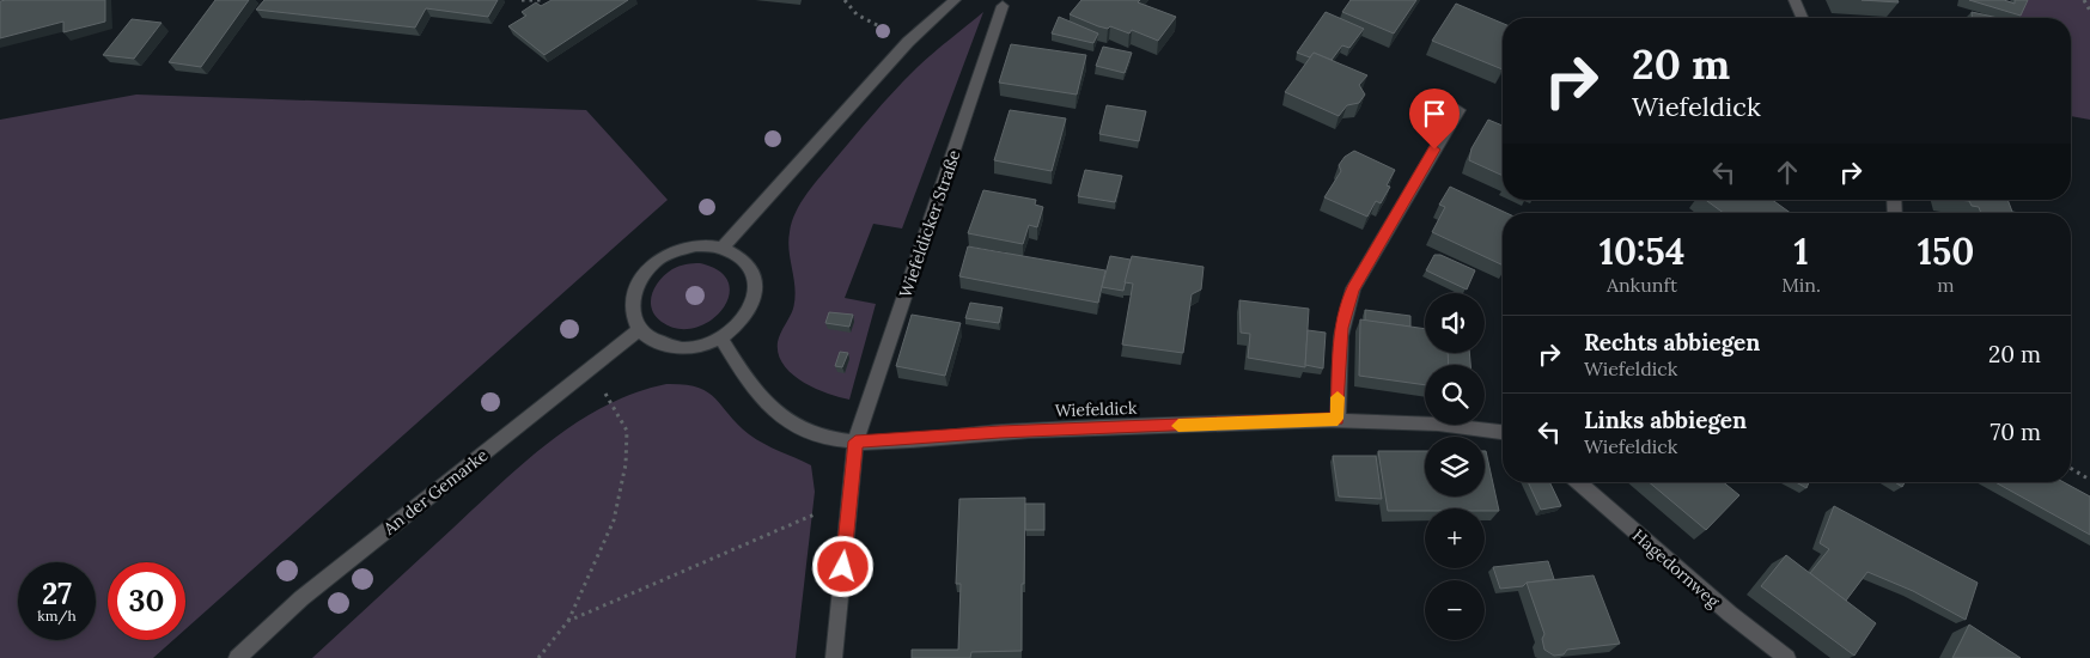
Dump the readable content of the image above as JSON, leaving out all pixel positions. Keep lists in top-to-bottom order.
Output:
{
  "streets": {
    "street": [
      "Wiefeldicker Straße",
      "Wiefeldick",
      "An der Gemarke",
      "Hagedornweg"
    ]
  },
  "crossings": [
    ["Wiefeldicker Straße", "Wiefeldick"]
  ],
  "page": {
    "turn": ["20 m", "Wiefeldick"],
    "eta": [
      "10:54",
      "Ankunft",
      "1",
      "Min.",
      "150",
      "m"
    ],
    "map_buttons": ["+", "−"],
    "list": [
      {
        "name": "Rechts abbiegen",
        "note": "Wiefeldick",
        "value": "20 m"
      },
      {
        "name": "Links abbiegen",
        "note": "Wiefeldick",
        "value": "70 m"
      }
    ],
    "speed": "27 km/h",
    "limit": "30"
  }
}
